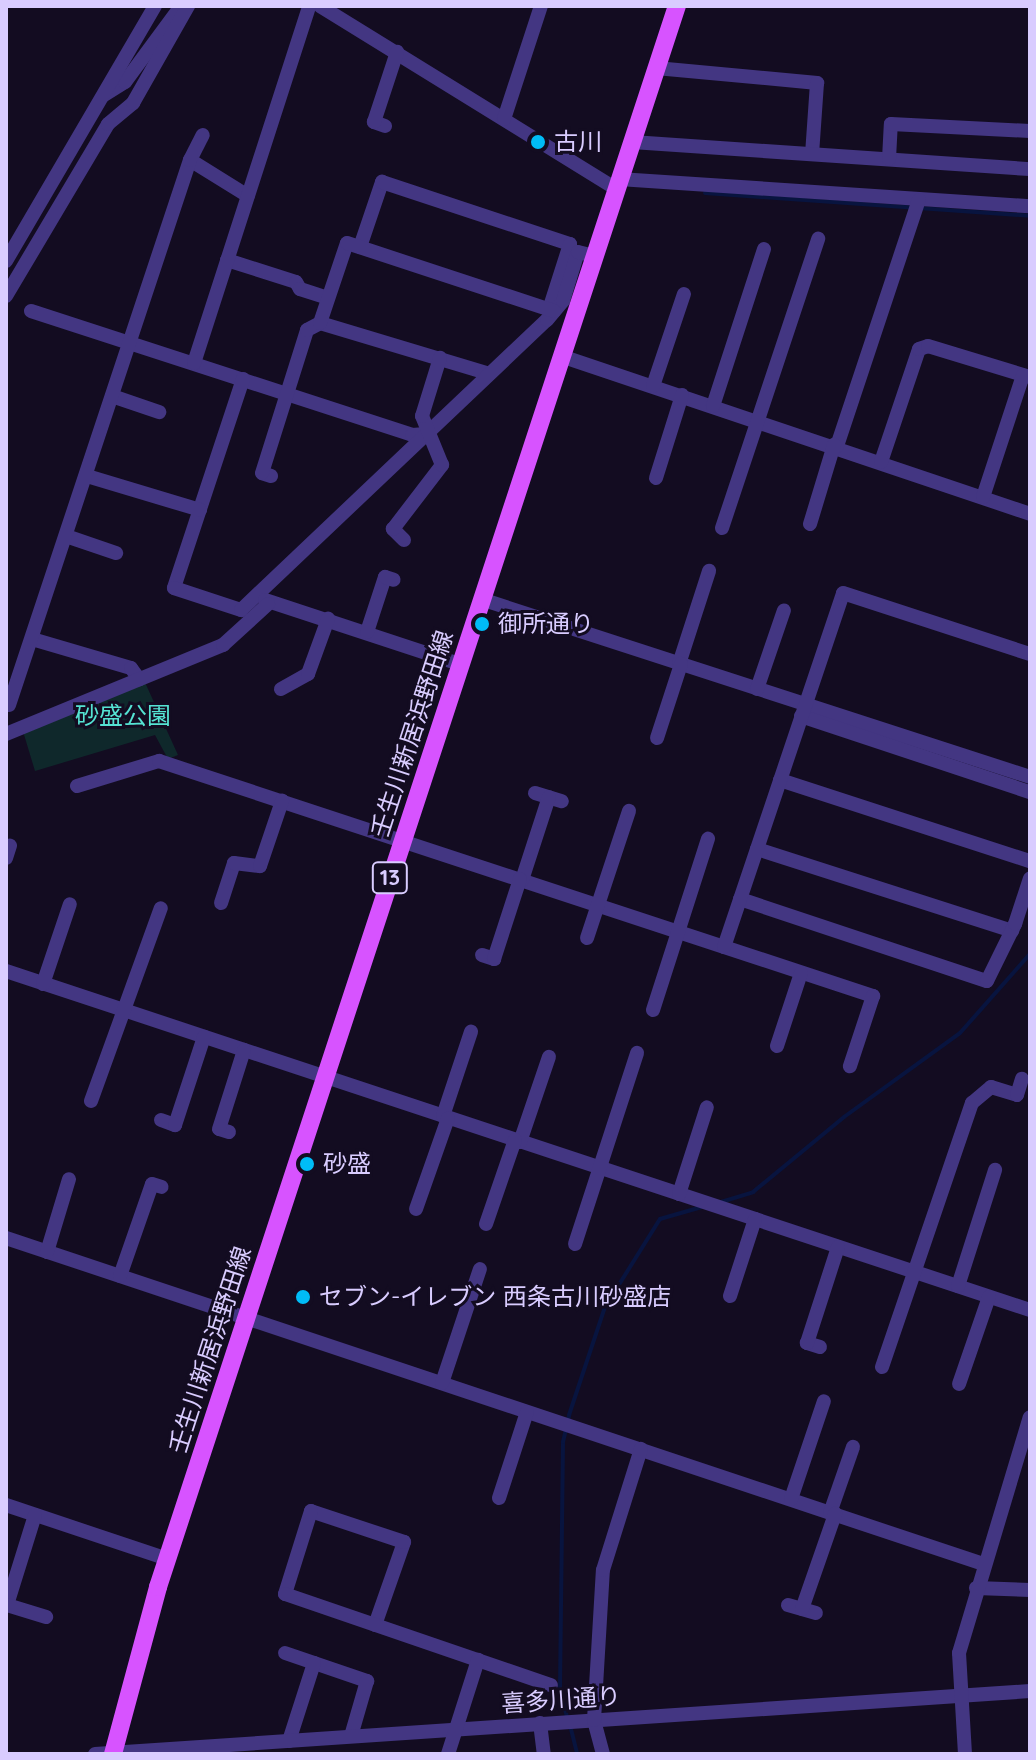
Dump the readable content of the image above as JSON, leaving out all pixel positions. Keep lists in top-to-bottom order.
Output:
{
  "streets": {
    "main road": ["壬生川新居浜野田線", "13"],
    "street": ["喜多川通り"]
  },
  "crossings": [
    ["壬生川新居浜野田線", "喜多川通り"]
  ],
  "parks": ["砂盛公園"],
  "places": [
    "古川",
    "御所通り",
    "砂盛",
    "セブン-イレブン 西条古川砂盛店"
  ]
}
